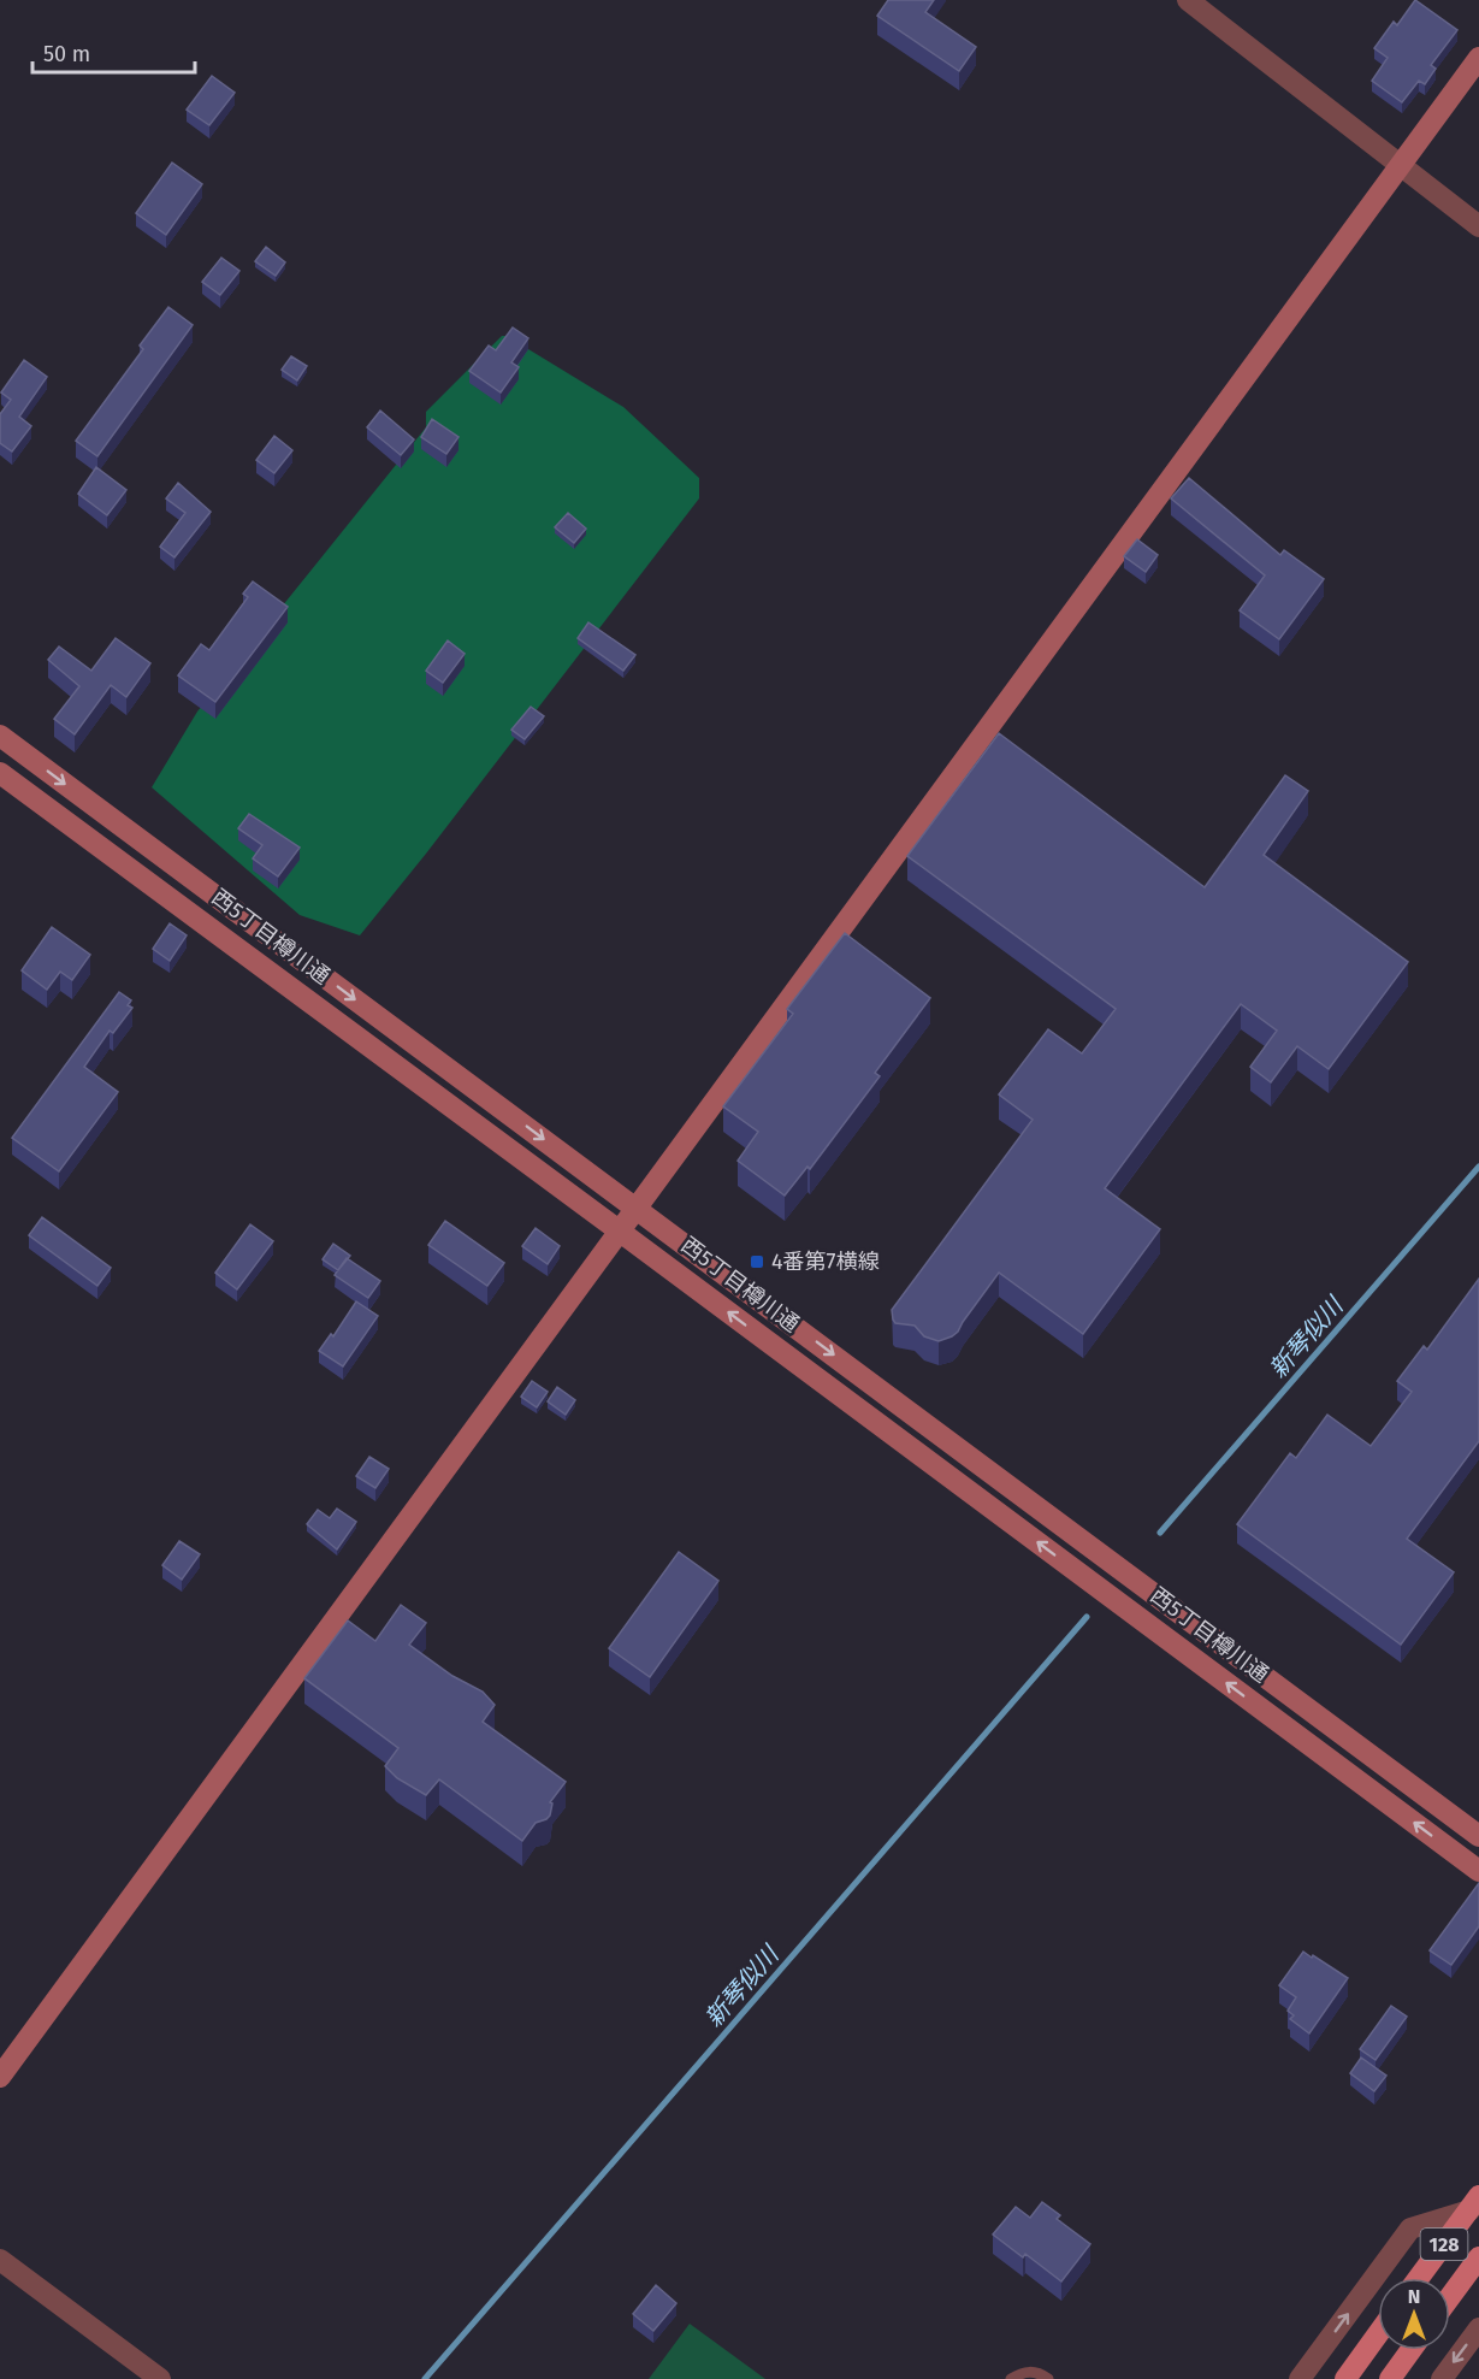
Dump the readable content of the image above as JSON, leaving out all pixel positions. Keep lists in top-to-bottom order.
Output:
{
  "streets": {
    "main road": ["西5丁目樽川通", "128"]
  },
  "water": ["新琴似川"],
  "places": {
    "transit": ["4番第7横線"]
  },
  "scale_bar": "50 m",
  "north": "top"
}
